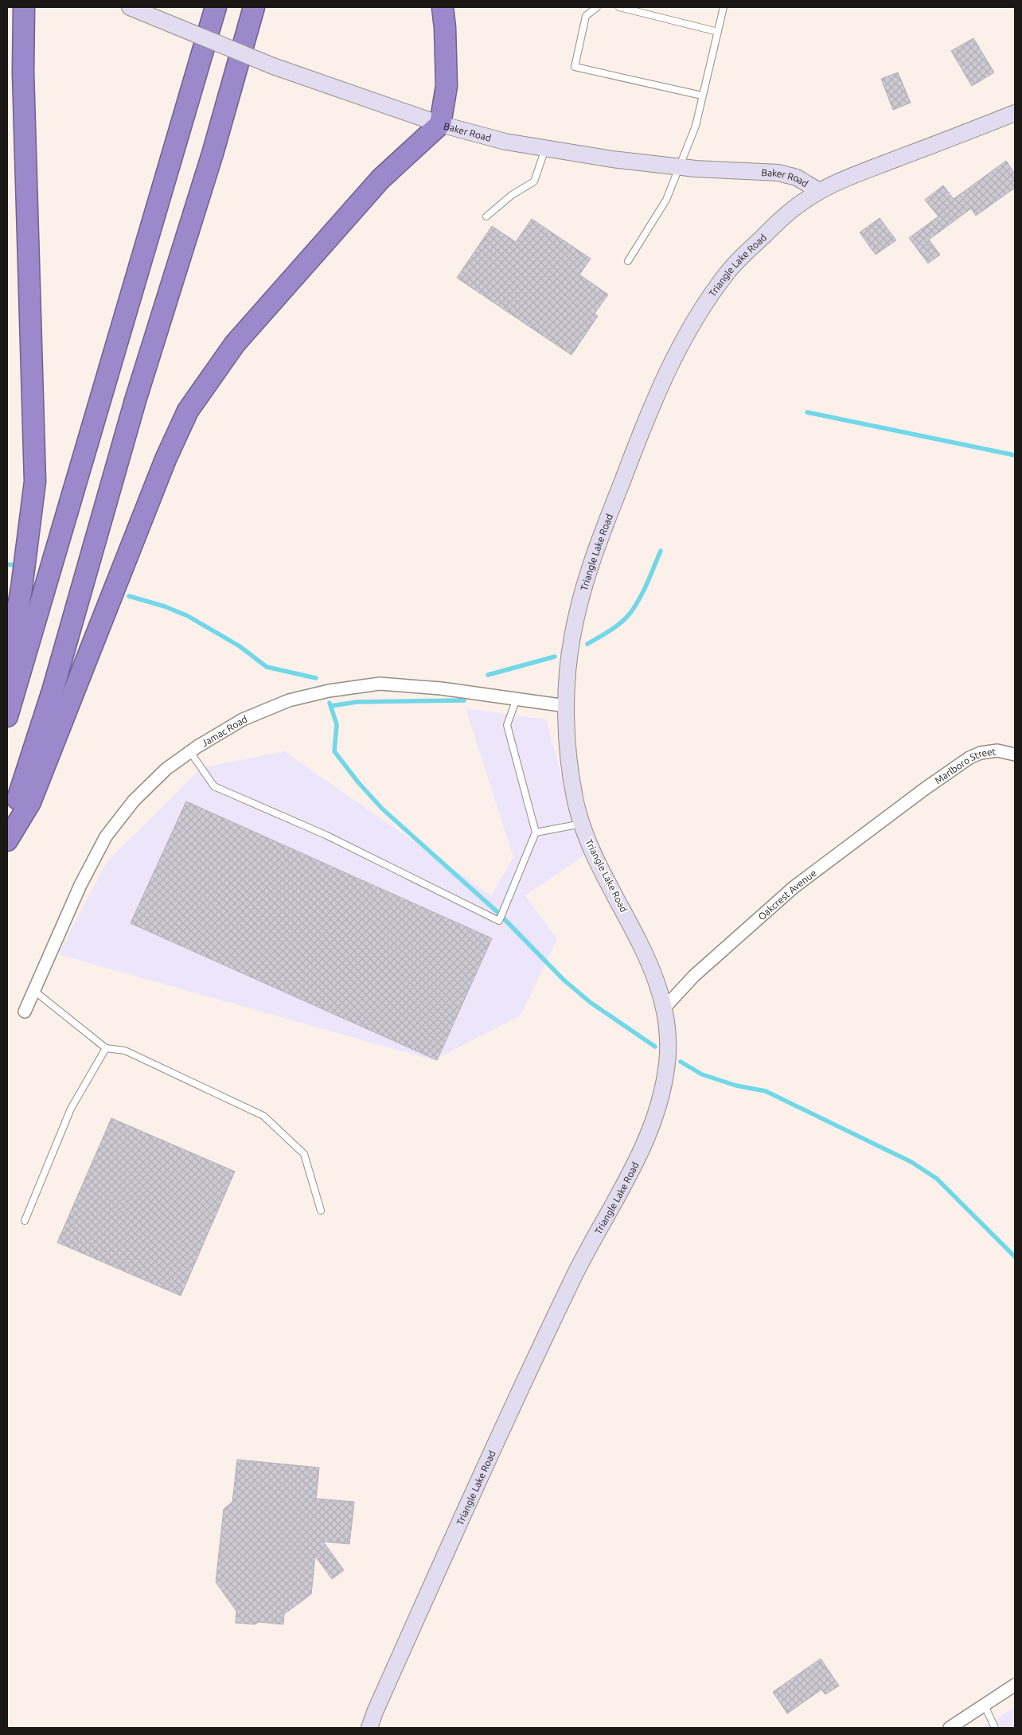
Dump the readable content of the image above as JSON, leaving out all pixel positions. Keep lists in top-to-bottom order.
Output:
{
  "streets": {
    "street": [
      "Baker Road",
      "Triangle Lake Road",
      "Jamac Road",
      "Marlboro Street",
      "Oakcrest Avenue"
    ]
  },
  "crossings": [
    ["Baker Road", "Triangle Lake Road"],
    ["Triangle Lake Road", "Jamac Road"],
    ["Triangle Lake Road", "Oakcrest Avenue"],
    ["Marlboro Street", "Oakcrest Avenue"]
  ]
}
